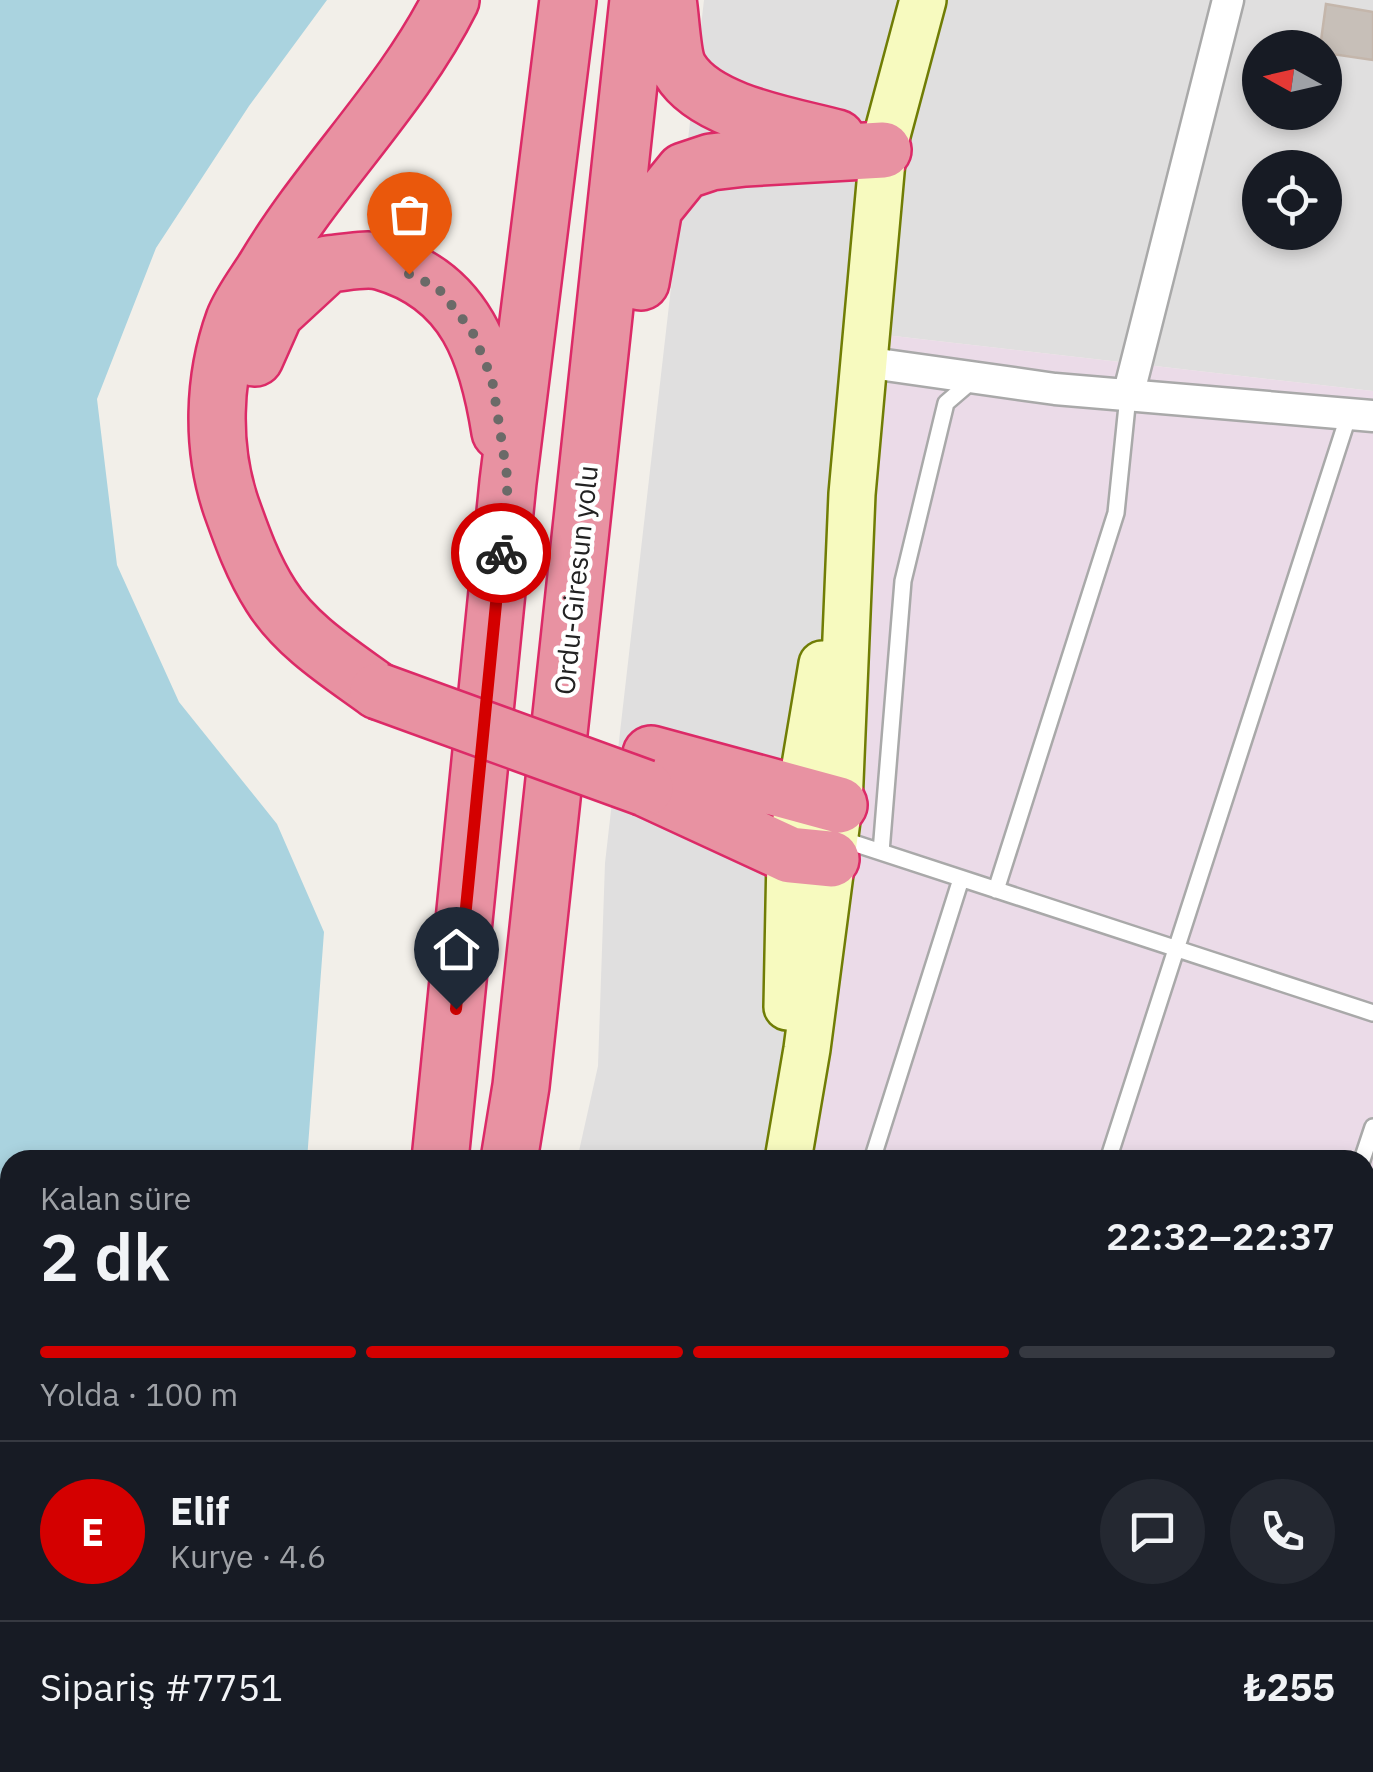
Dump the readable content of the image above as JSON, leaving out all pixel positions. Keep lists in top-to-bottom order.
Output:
{
  "streets": {
    "highway": ["Ordu-Giresun yolu"]
  },
  "north": "left",
  "page": {
    "heading": ["2 dk", "Kalan süre", "22:32–22:37"],
    "panel": [
      "Elif",
      "Kurye · 4.6",
      "Sipariş #7751",
      "₺255"
    ],
    "bar": "Yolda · 100 m",
    "round": "E"
  }
}
